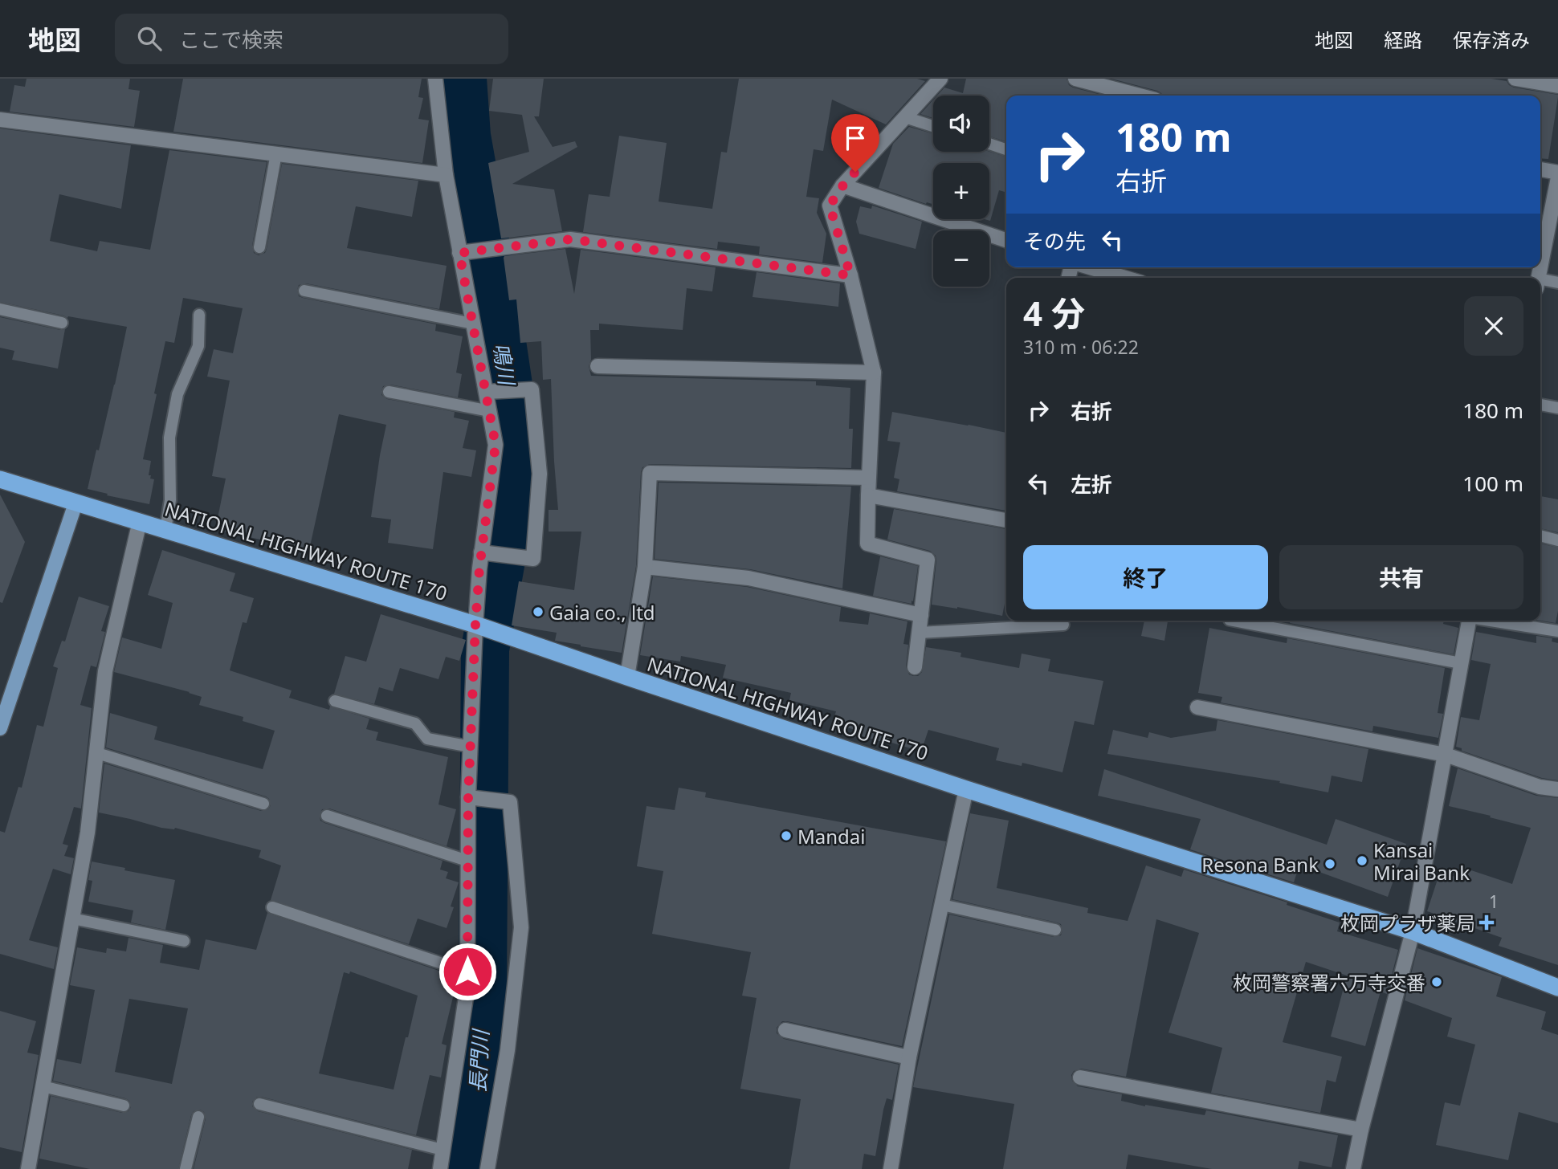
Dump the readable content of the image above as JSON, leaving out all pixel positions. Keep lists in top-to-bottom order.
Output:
{
  "streets": {
    "highway": ["NATIONAL HIGHWAY ROUTE 170"]
  },
  "water": ["鳴川", "長門川"],
  "places": {
    "other": [
      "Gaia co., ltd",
      "Mandai",
      "Kansai Mirai Bank",
      "Resona Bank",
      "枚岡警察署六万寺交番"
    ],
    "health": ["枚岡プラザ薬局"]
  },
  "house_numbers": ["1"],
  "page": {
    "header": "地図",
    "search": "ここで検索",
    "nav": ["地図", "経路", "保存済み"],
    "map_buttons": ["+", "−"],
    "turn": ["180 m", "右折"],
    "then": "その先",
    "heading": ["4 分", "310 m · 06:22"],
    "list": [
      {
        "name": "右折",
        "value": "180 m"
      },
      {
        "name": "左折",
        "value": "100 m"
      }
    ],
    "buttons": ["終了", "共有"]
  }
}
